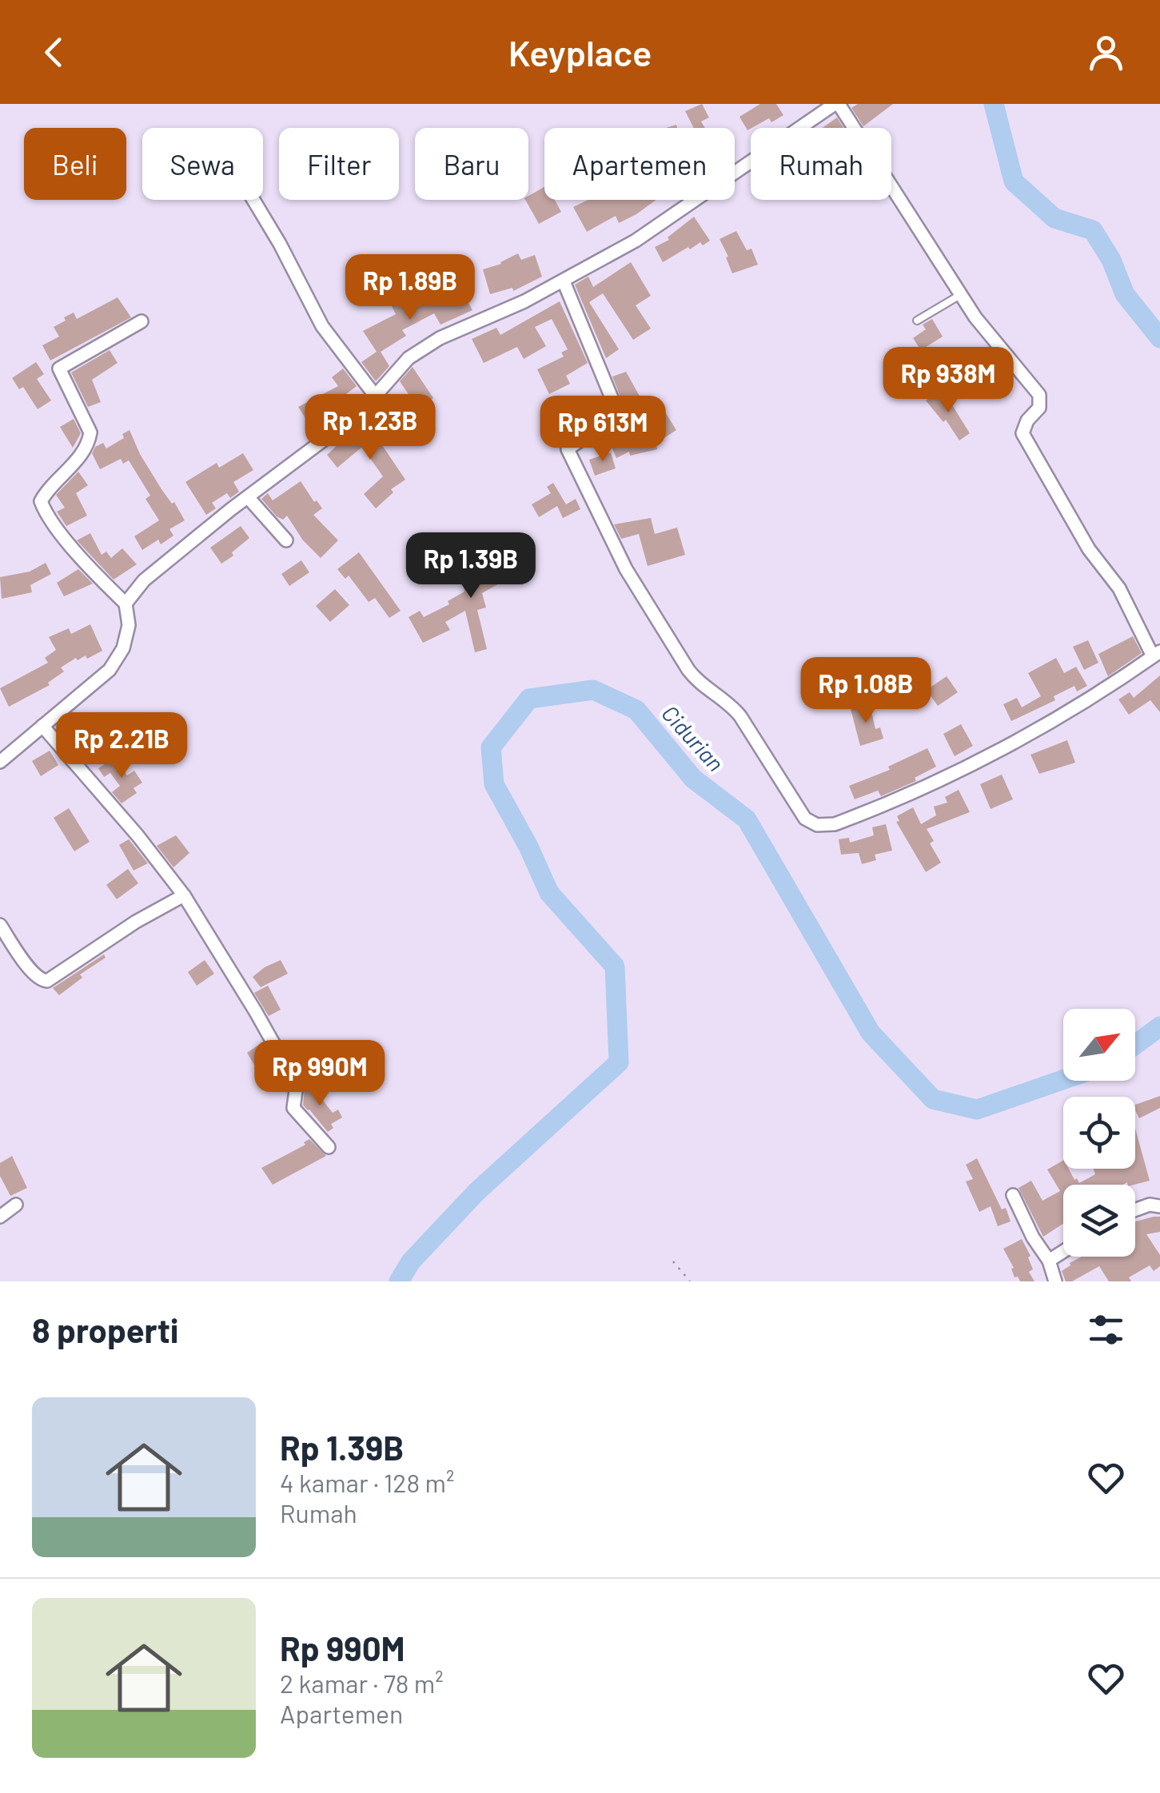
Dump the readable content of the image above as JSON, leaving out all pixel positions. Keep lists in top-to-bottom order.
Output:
{
  "water": ["Cidurian"],
  "north": "top right",
  "page": {
    "header": "Keyplace",
    "chip": [
      "Beli",
      "Sewa",
      "Filter",
      "Baru",
      "Apartemen",
      "Rumah"
    ],
    "price": [
      "Rp 1.89B",
      "Rp 938M",
      "Rp 1.23B",
      "Rp 613M",
      "Rp 1.39B",
      "Rp 1.08B",
      "Rp 2.21B",
      "Rp 990M"
    ],
    "heading": "8 properti",
    "list": [
      {
        "name": "Rp 1.39B",
        "note": "4 kamar · 128 m² · Rumah"
      },
      {
        "name": "Rp 990M",
        "note": "2 kamar · 78 m² · Apartemen"
      }
    ]
  }
}
